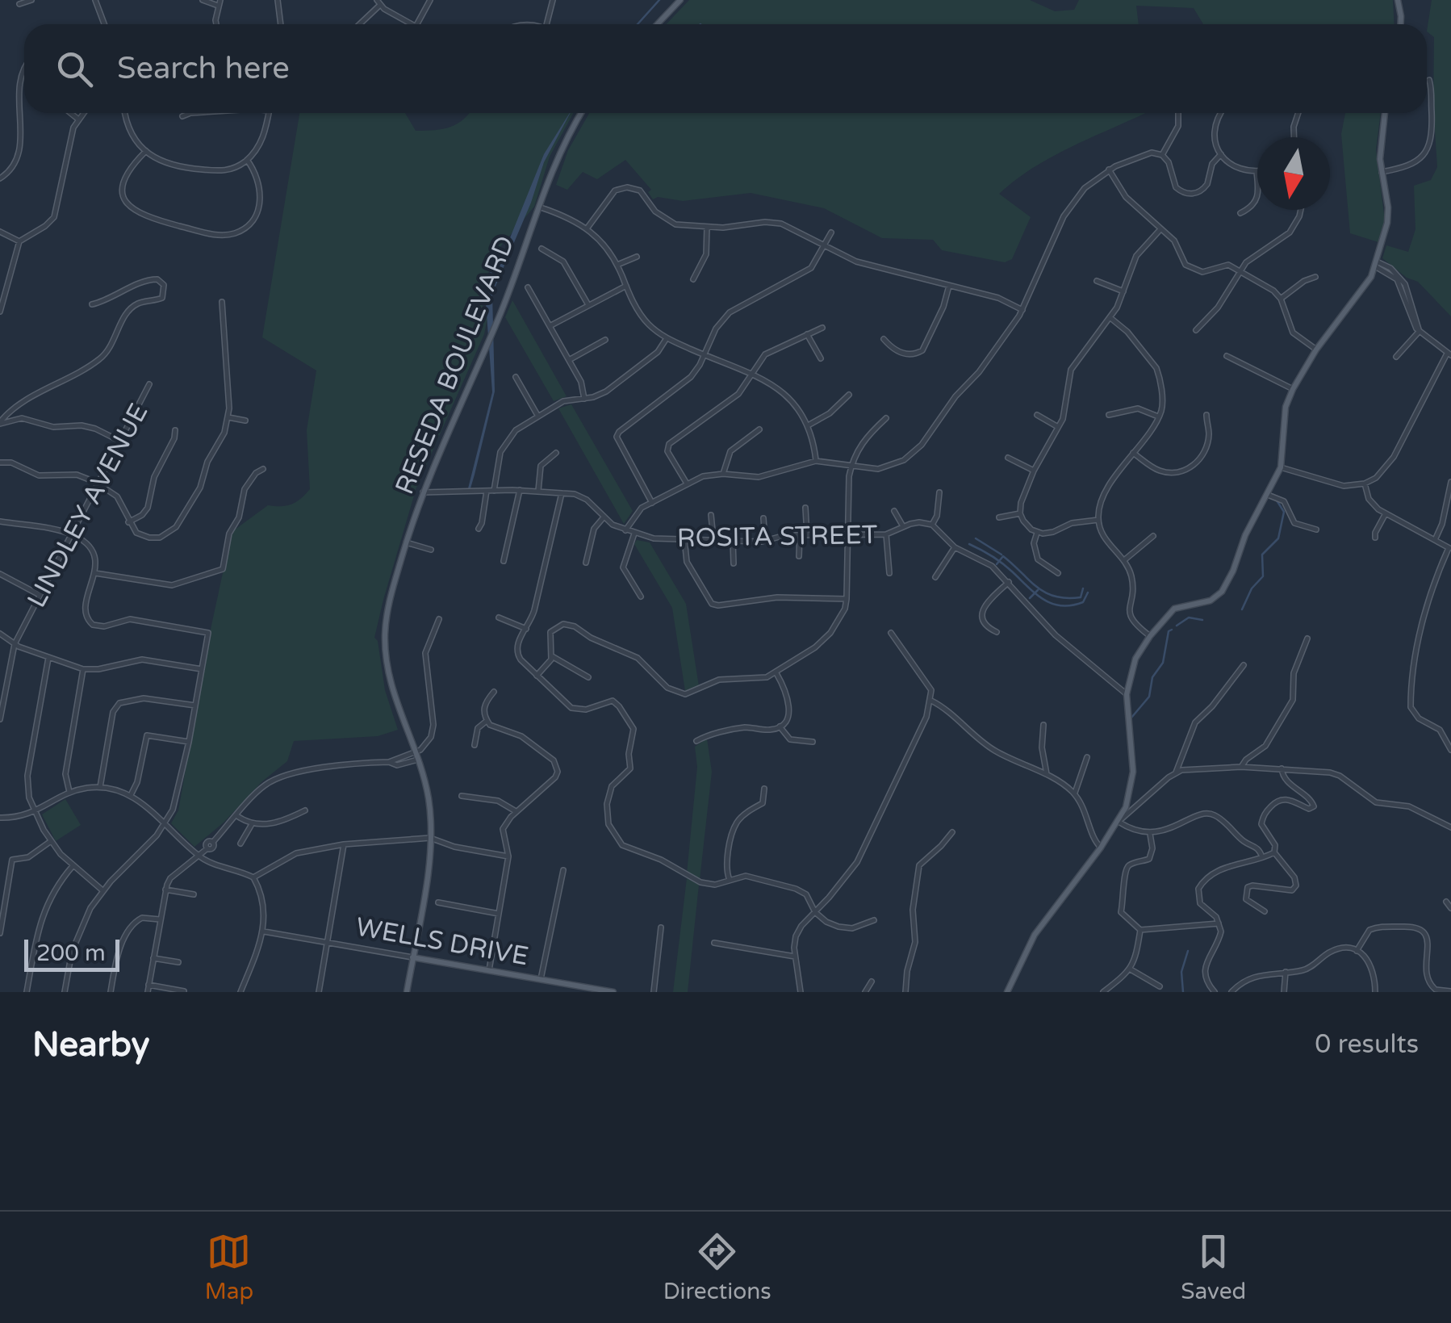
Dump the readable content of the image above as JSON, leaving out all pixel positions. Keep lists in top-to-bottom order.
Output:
{
  "streets": {
    "main road": ["RESEDA BOULEVARD", "WELLS DRIVE"],
    "street": ["LINDLEY AVENUE", "ROSITA STREET"]
  },
  "crossings": [
    ["RESEDA BOULEVARD", "ROSITA STREET"],
    ["RESEDA BOULEVARD", "WELLS DRIVE"]
  ],
  "scale_bar": "200 m",
  "north": "bottom",
  "page": {
    "search": "Search here",
    "scale": "200 m",
    "heading": ["Nearby", "0 results"],
    "nav": ["Map", "Directions", "Saved"]
  }
}
